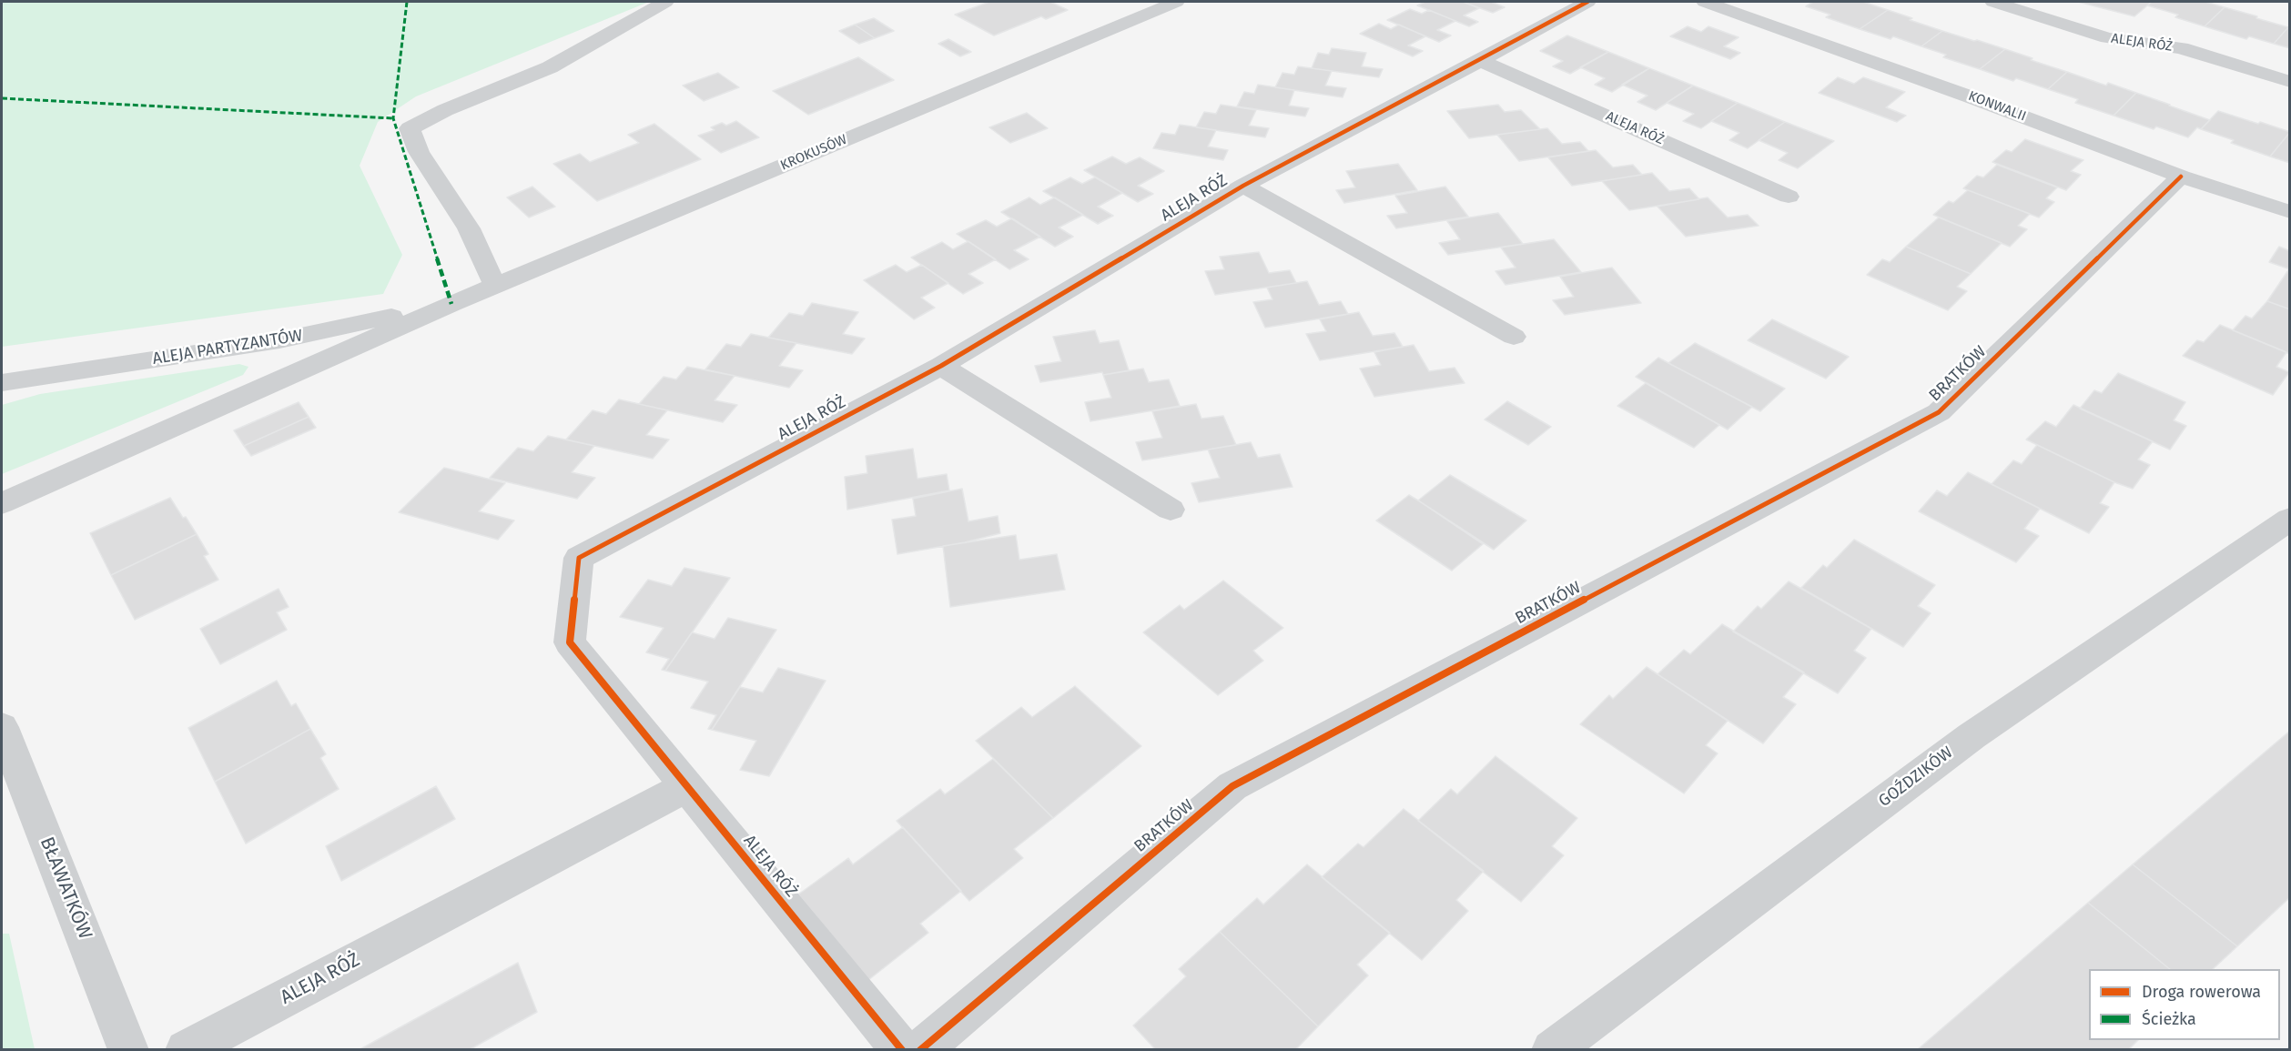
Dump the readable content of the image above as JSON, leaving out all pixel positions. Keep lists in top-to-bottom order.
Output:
{
  "streets": {
    "street": [
      "ALEJA RÓŻ",
      "KONWALII",
      "KROKUSÓW",
      "ALEJA PARTYZANTÓW",
      "BRATKÓW",
      "GOŹDZIKÓW",
      "BŁAWATKÓW"
    ]
  },
  "crossings": [
    ["KONWALII", "BRATKÓW"],
    ["KROKUSÓW", "ALEJA PARTYZANTÓW"]
  ],
  "legend": ["Droga rowerowa", "Ścieżka"]
}
